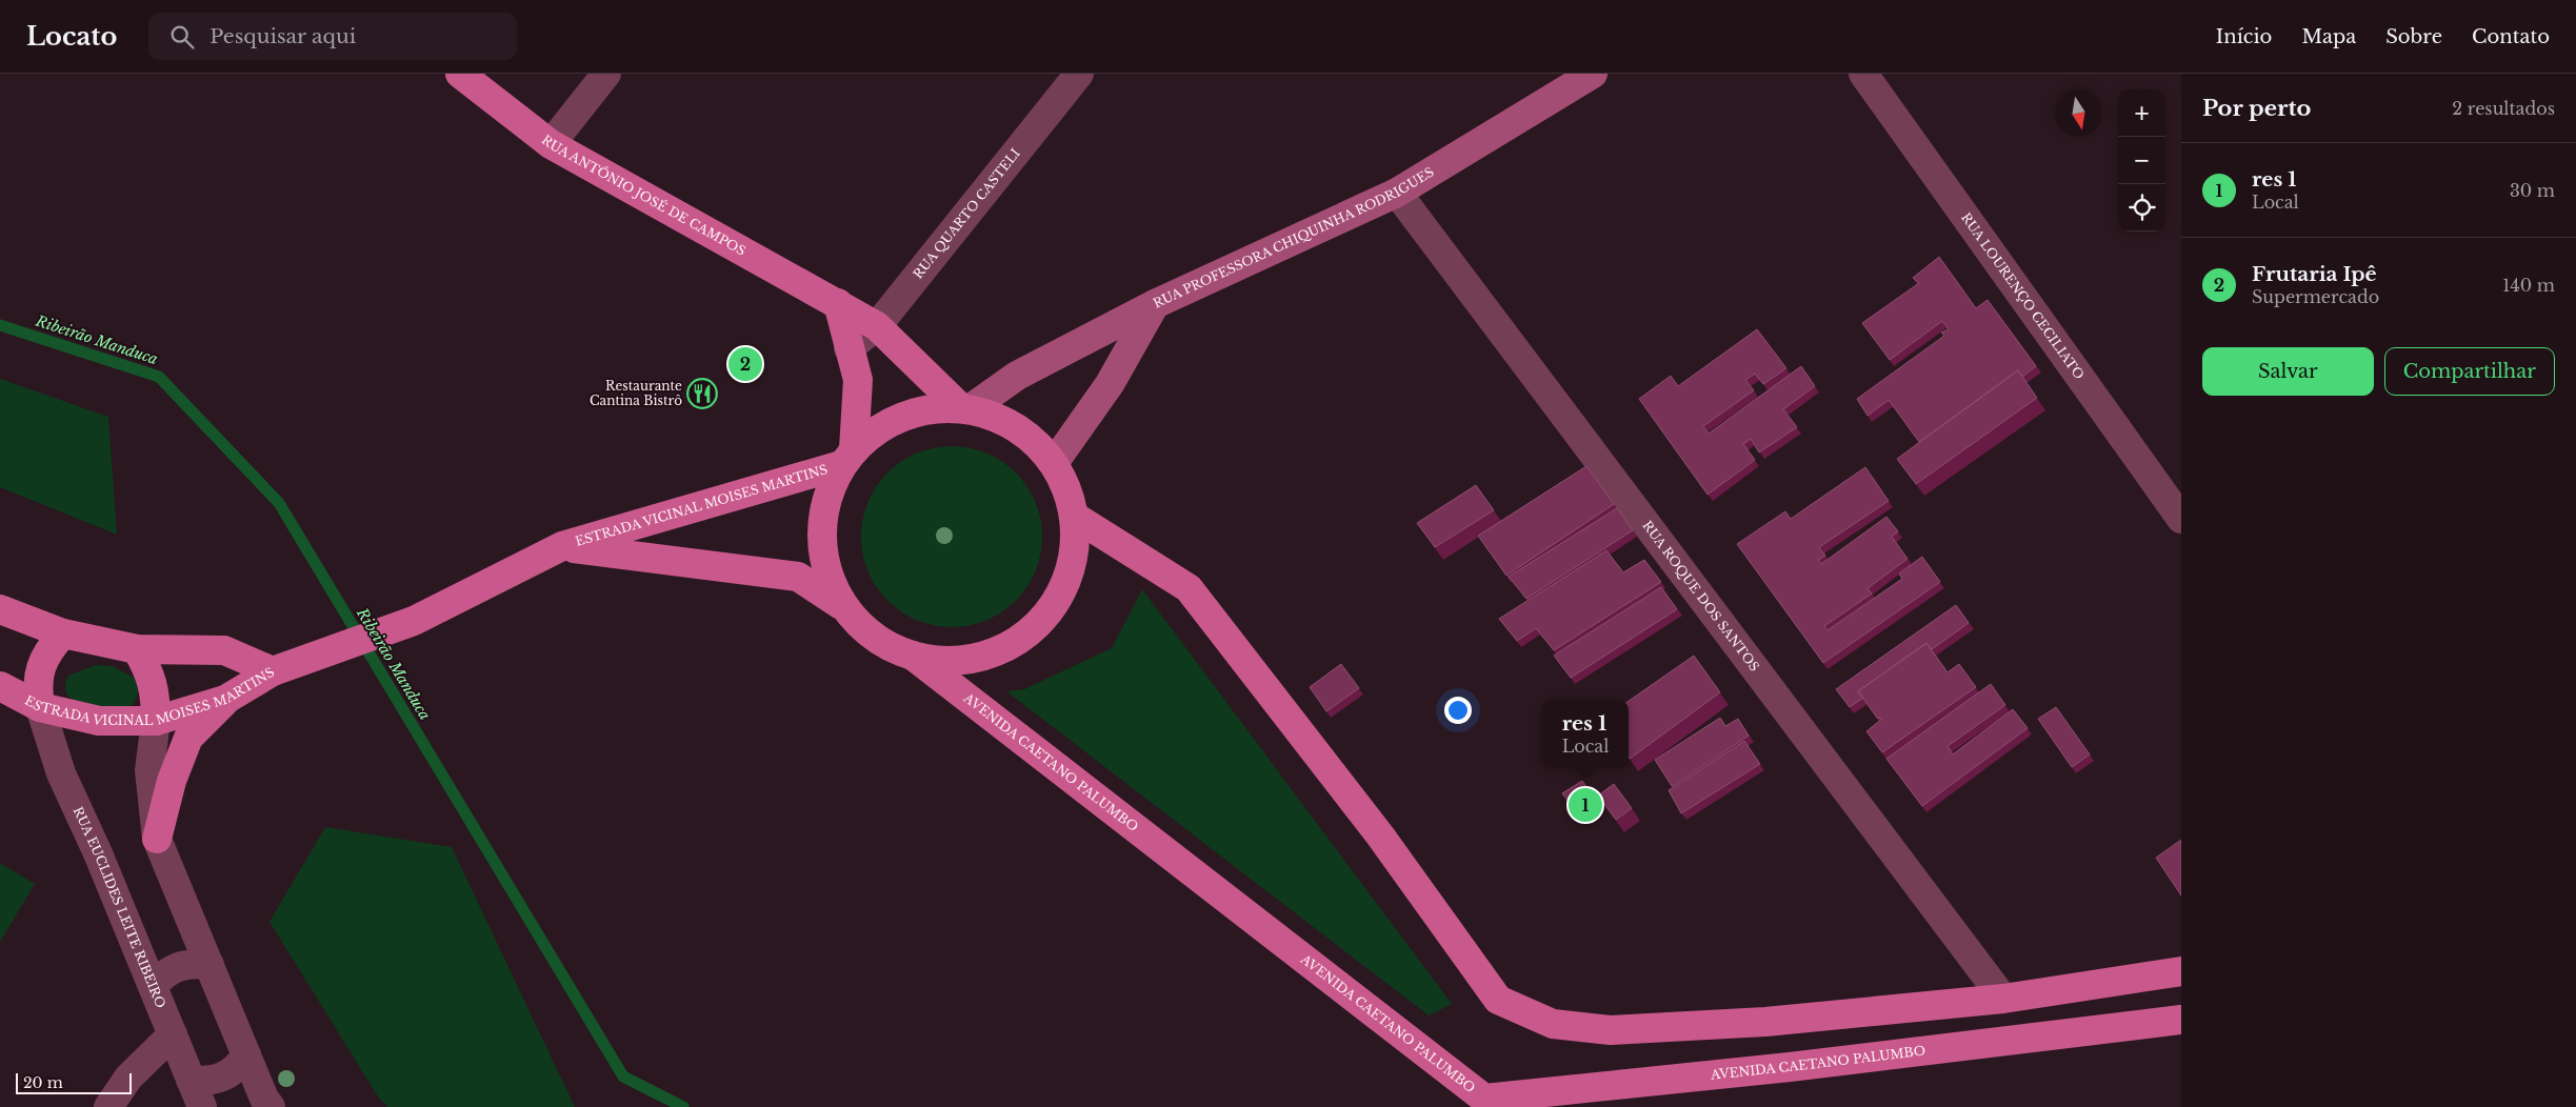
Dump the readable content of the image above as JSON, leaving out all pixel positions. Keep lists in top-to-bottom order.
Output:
{
  "streets": {
    "main road": [
      "RUA ANTÔNIO JOSÉ DE CAMPOS",
      "RUA PROFESSORA CHIQUINHA RODRIGUES",
      "ESTRADA VICINAL MOISES MARTINS",
      "AVENIDA CAETANO PALUMBO"
    ],
    "street": [
      "RUA QUARTO CASTELI",
      "RUA LOURENÇO CECILIATO",
      "RUA ROQUE DOS SANTOS",
      "RUA EUCLIDES LEITE RIBEIRO"
    ]
  },
  "crossings": [
    ["RUA ANTÔNIO JOSÉ DE CAMPOS", "RUA QUARTO CASTELI"],
    ["RUA PROFESSORA CHIQUINHA RODRIGUES", "RUA ROQUE DOS SANTOS"],
    ["ESTRADA VICINAL MOISES MARTINS", "RUA EUCLIDES LEITE RIBEIRO"]
  ],
  "water": ["Ribeirão Manduca"],
  "places": {
    "restaurant": ["Restaurante Cantina Bistrô"]
  },
  "scale_bar": "20 m",
  "north": "bottom",
  "page": {
    "header": "Locato",
    "search": "Pesquisar aqui",
    "nav": [
      "Início",
      "Mapa",
      "Sobre",
      "Contato"
    ],
    "heading": ["Por perto", "2 resultados"],
    "map_buttons": ["+", "−"],
    "list": [
      {
        "mark": "1",
        "name": "res 1",
        "note": "Local",
        "value": "30 m"
      },
      {
        "mark": "2",
        "name": "Frutaria Ipê",
        "note": "Supermercado",
        "value": "140 m"
      }
    ],
    "buttons": ["Salvar", "Compartilhar"],
    "pins": ["2", "1"],
    "popup": ["res 1", "Local"],
    "scale": "20 m"
  }
}
